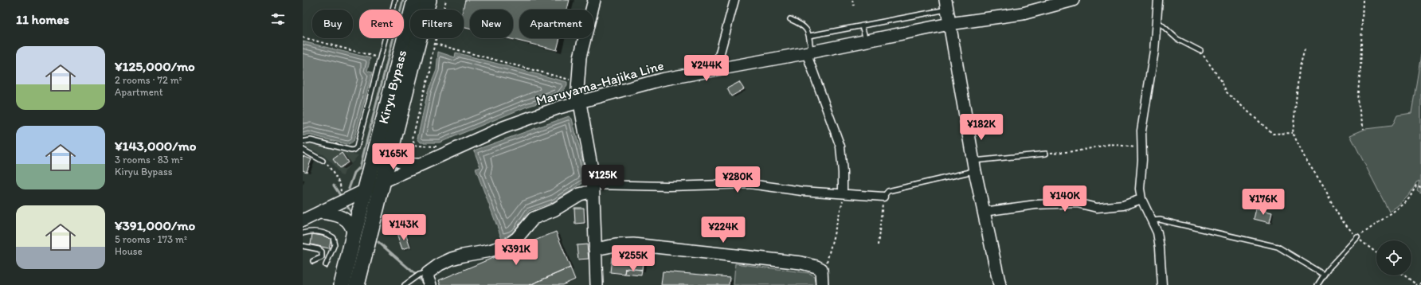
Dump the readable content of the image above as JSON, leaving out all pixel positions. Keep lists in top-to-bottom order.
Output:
{
  "streets": {
    "highway": ["Kiryu Bypass"],
    "street": ["Maruyama-Hajika Line"]
  },
  "crossings": [
    ["Maruyama-Hajika Line", "Kiryu Bypass"]
  ],
  "page": {
    "heading": "11 homes",
    "chip": [
      "Buy",
      "Rent",
      "Filters",
      "New",
      "Apartment"
    ],
    "list": [
      {
        "name": "¥125,000/mo",
        "note": "2 rooms · 72 m² · Apartment"
      },
      {
        "name": "¥143,000/mo",
        "note": "3 rooms · 83 m² · Kiryu Bypass"
      },
      {
        "name": "¥391,000/mo",
        "note": "5 rooms · 173 m² · House"
      }
    ],
    "price": [
      "¥244K",
      "¥182K",
      "¥165K",
      "¥125K",
      "¥280K",
      "¥140K",
      "¥176K",
      "¥143K",
      "¥224K",
      "¥391K",
      "¥255K"
    ]
  }
}
